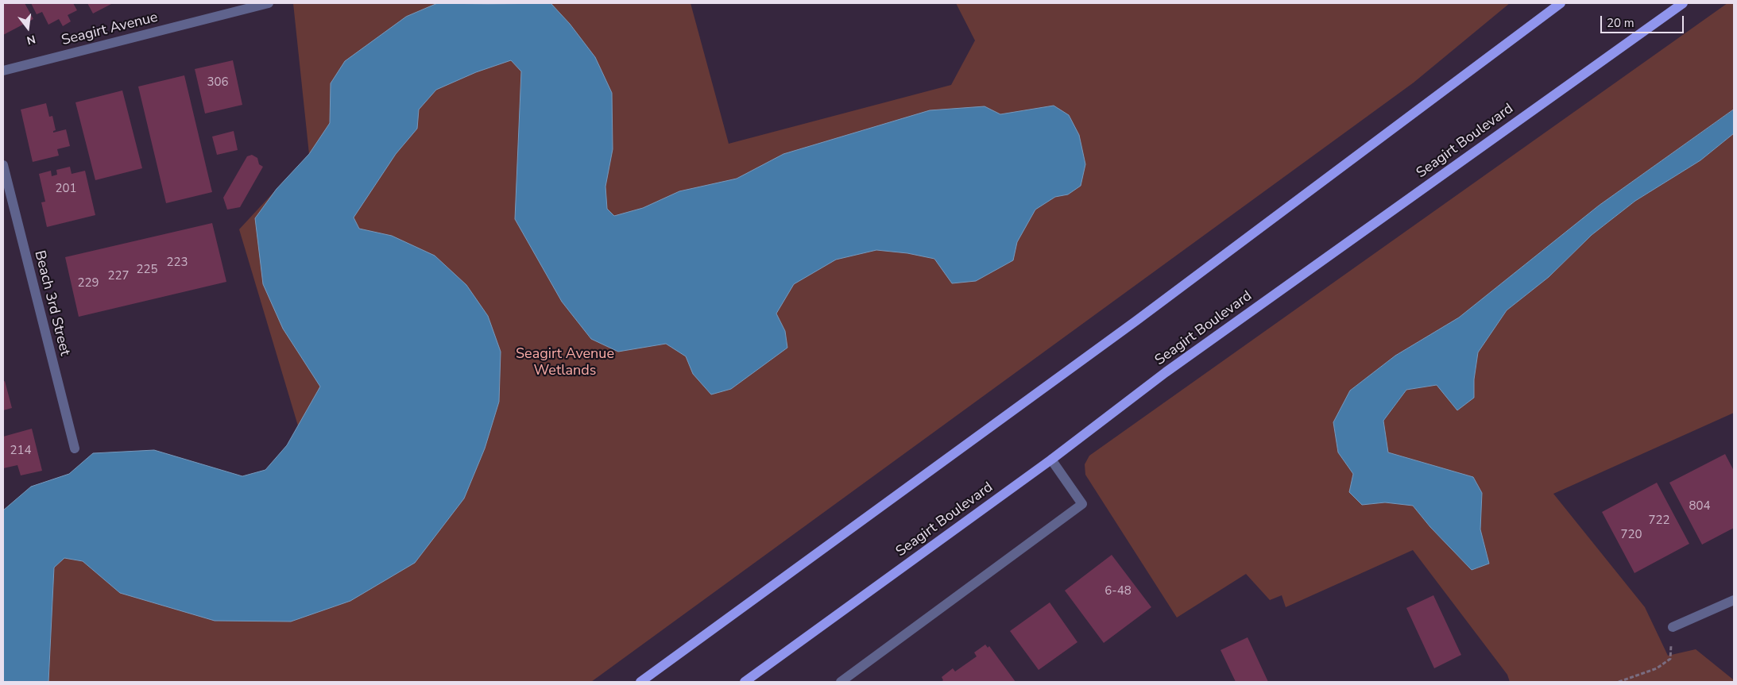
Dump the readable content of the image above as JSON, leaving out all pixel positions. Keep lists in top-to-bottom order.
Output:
{
  "streets": {
    "main road": ["Seagirt Boulevard"],
    "street": ["Seagirt Avenue", "Beach 3rd Street"]
  },
  "parks": ["Seagirt Avenue Wetlands"],
  "house_numbers": [
    "306",
    "201",
    "223",
    "225",
    "227",
    "229",
    "214",
    "804",
    "722",
    "720",
    "6-48"
  ],
  "scale_bar": "20 m",
  "north": "bottom"
}
